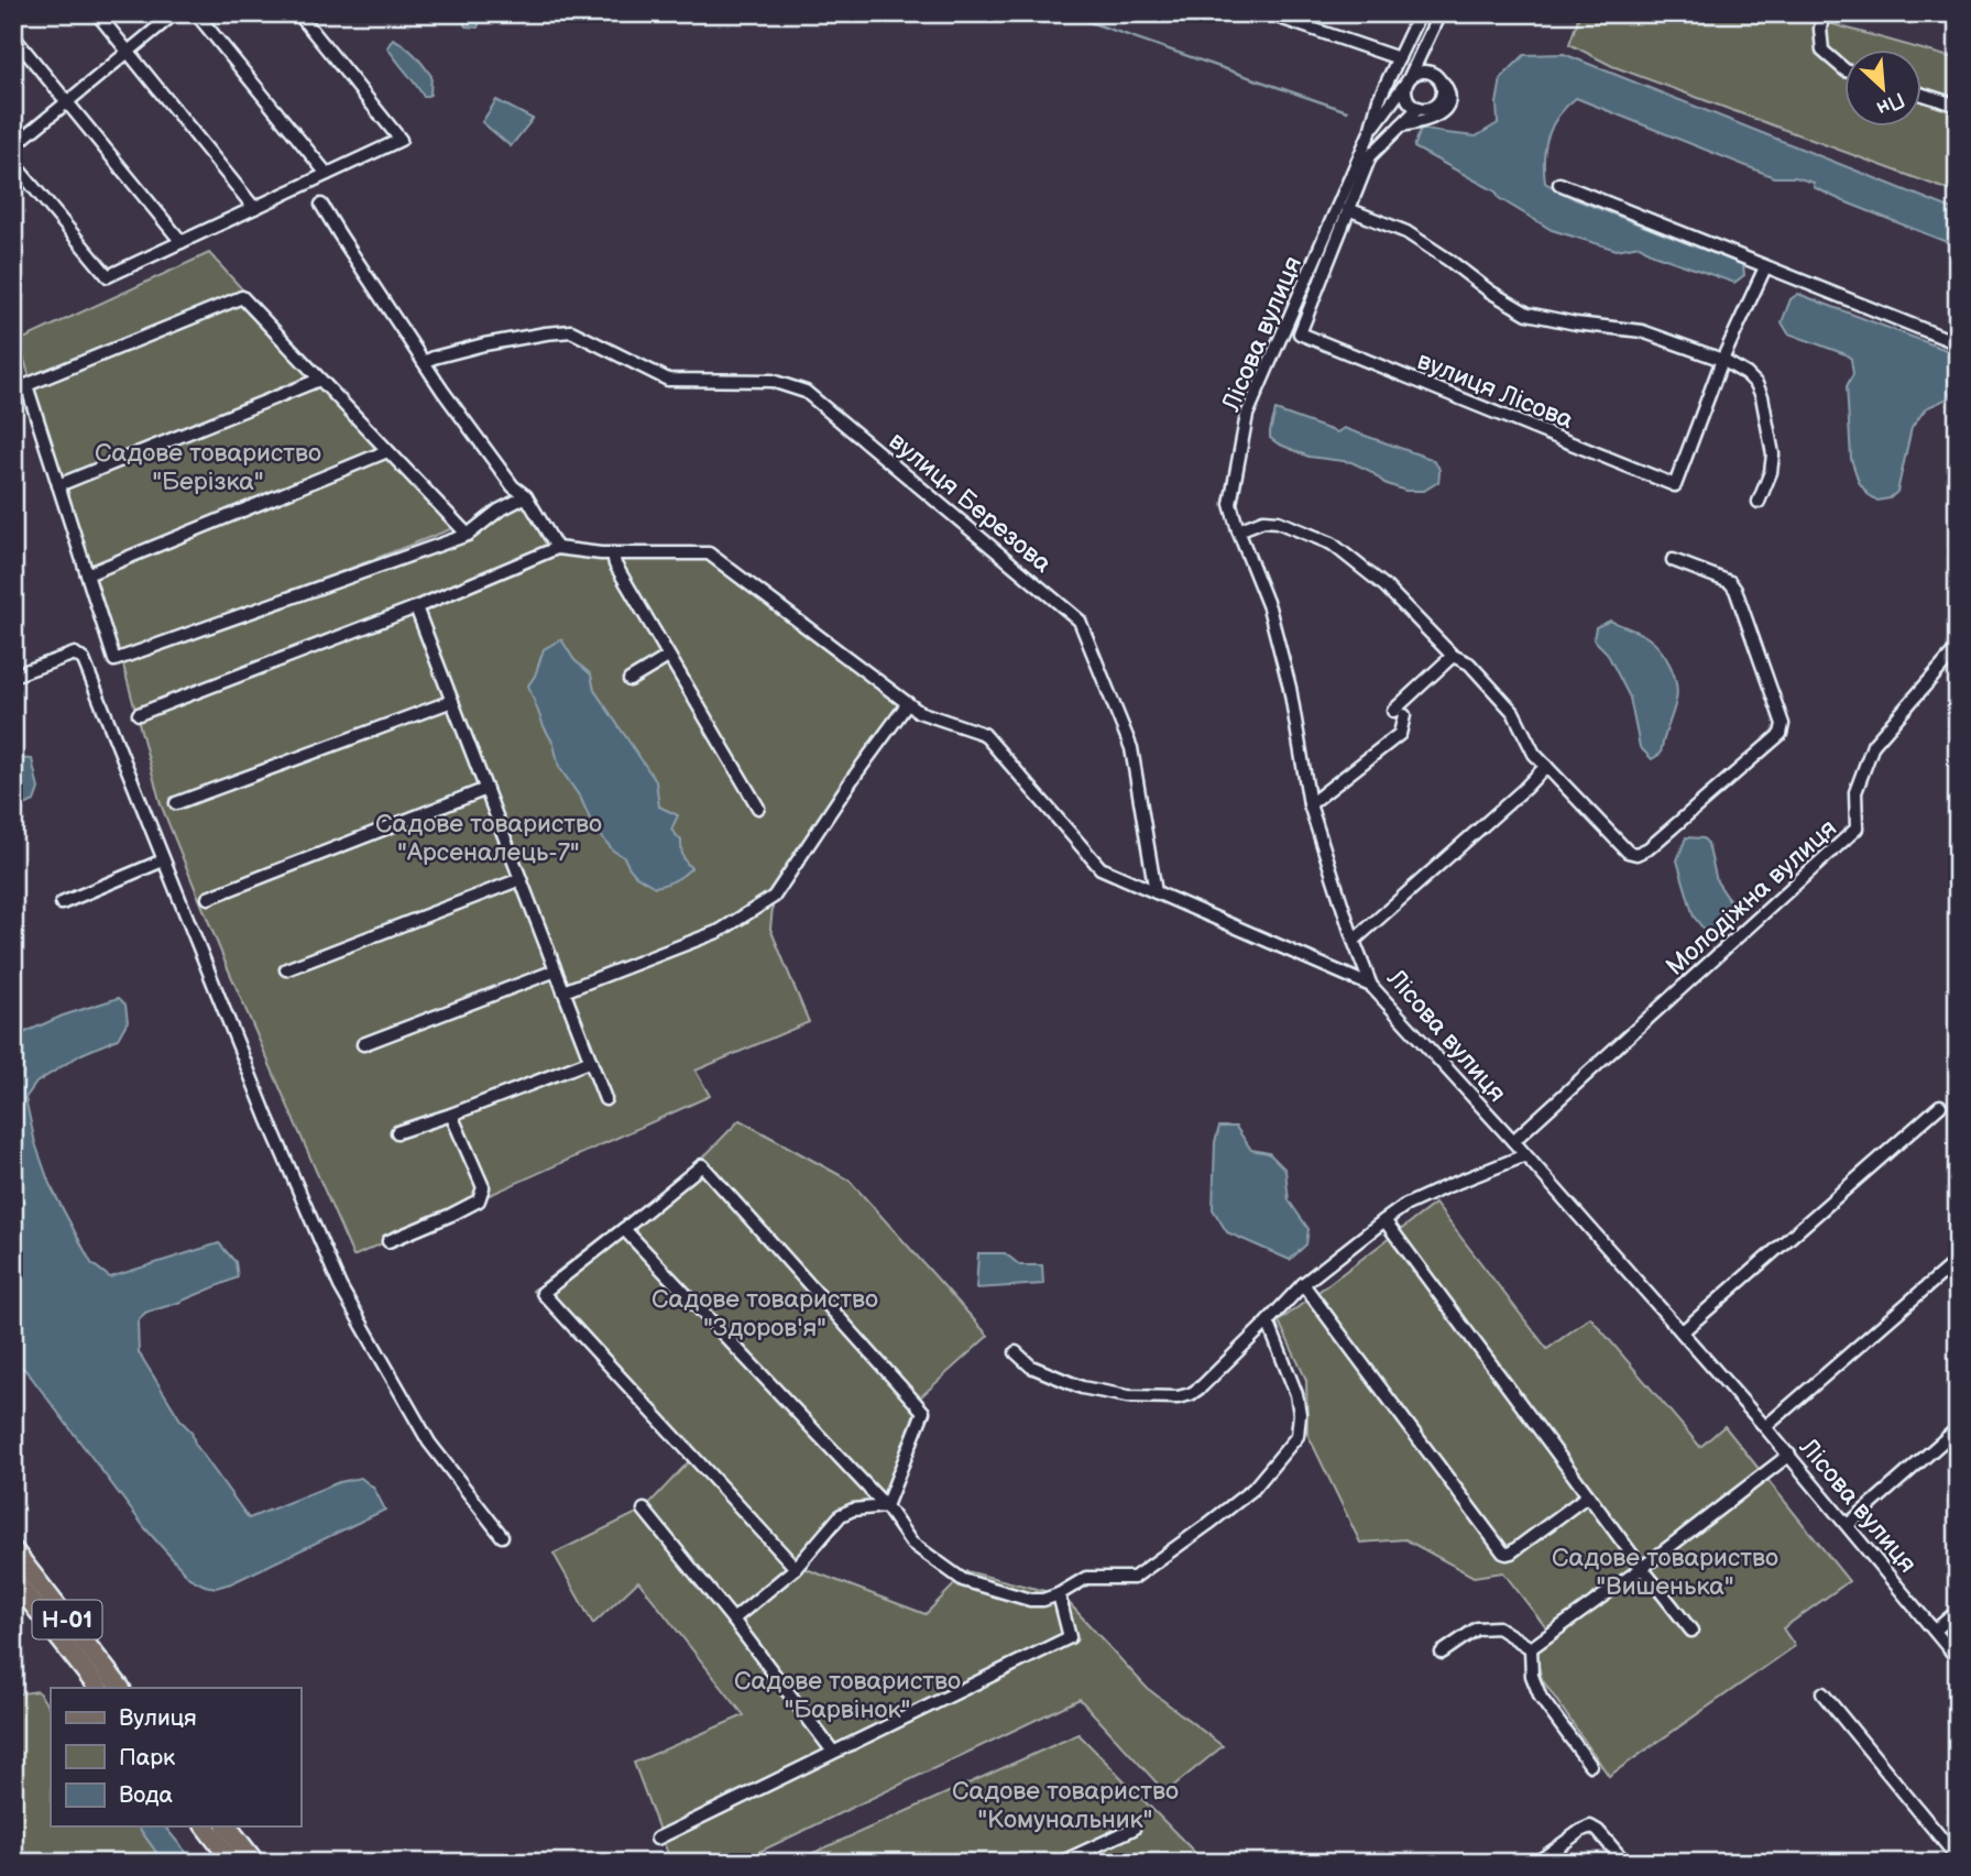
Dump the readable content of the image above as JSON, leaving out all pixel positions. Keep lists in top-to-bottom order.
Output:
{
  "streets": {
    "main road": ["Н-01"],
    "street": [
      "Лісова вулиця",
      "вулиця Лісова",
      "вулиця Березова",
      "Молодіжна вулиця"
    ]
  },
  "crossings": [
    ["Лісова вулиця", "Молодіжна вулиця"]
  ],
  "parks": [
    "Садове товариство \"Берізка\"",
    "Садове товариство \"Арсеналець-7\"",
    "Садове товариство \"Здоров'я\"",
    "Садове товариство \"Вишенька\"",
    "Садове товариство \"Барвінок\"",
    "Садове товариство \"Комунальник\""
  ],
  "legend": ["Вулиця", "Парк", "Вода"],
  "north": "bottom right"
}
